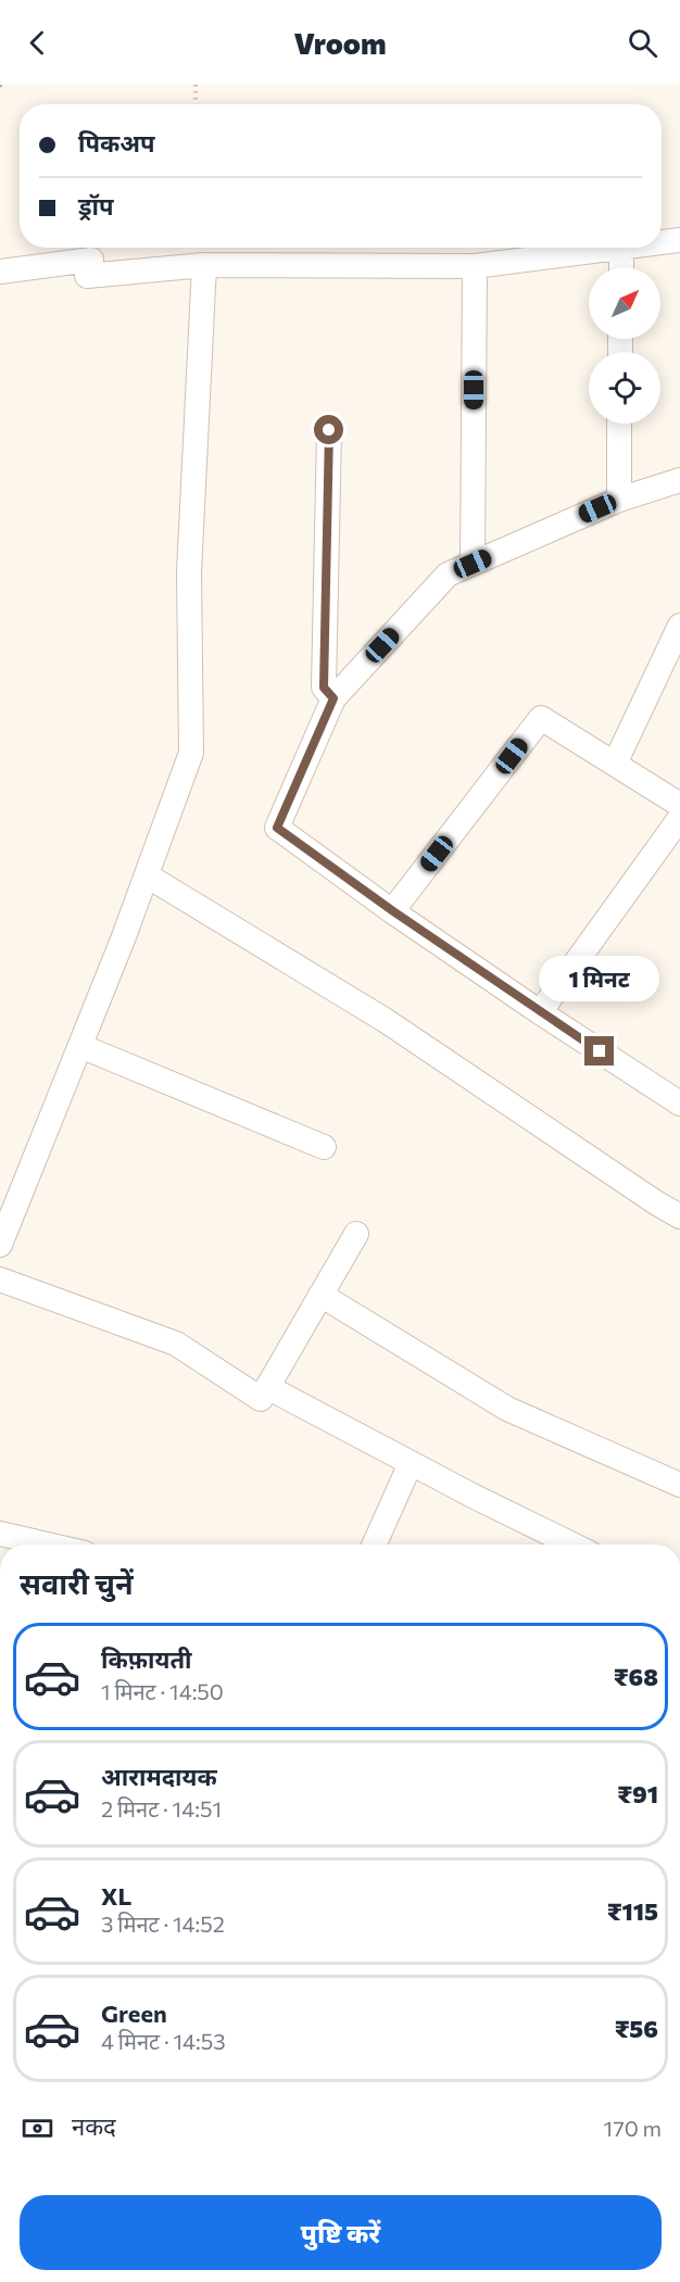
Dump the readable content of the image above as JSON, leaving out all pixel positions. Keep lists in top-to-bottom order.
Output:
{
  "north": "top right",
  "page": {
    "header": "Vroom",
    "banner": ["पिकअप", "ड्रॉप"],
    "bubble": "1 मिनट",
    "heading": "सवारी चुनें",
    "list": [
      {
        "name": "किफ़ायती",
        "note": "1 मिनट · 14:50",
        "value": "₹68"
      },
      {
        "name": "आरामदायक",
        "note": "2 मिनट · 14:51",
        "value": "₹91"
      },
      {
        "name": "XL",
        "note": "3 मिनट · 14:52",
        "value": "₹115"
      },
      {
        "name": "Green",
        "note": "4 मिनट · 14:53",
        "value": "₹56"
      }
    ],
    "pay": ["नकद", "170 m"],
    "buttons": "पुष्टि करें"
  }
}
